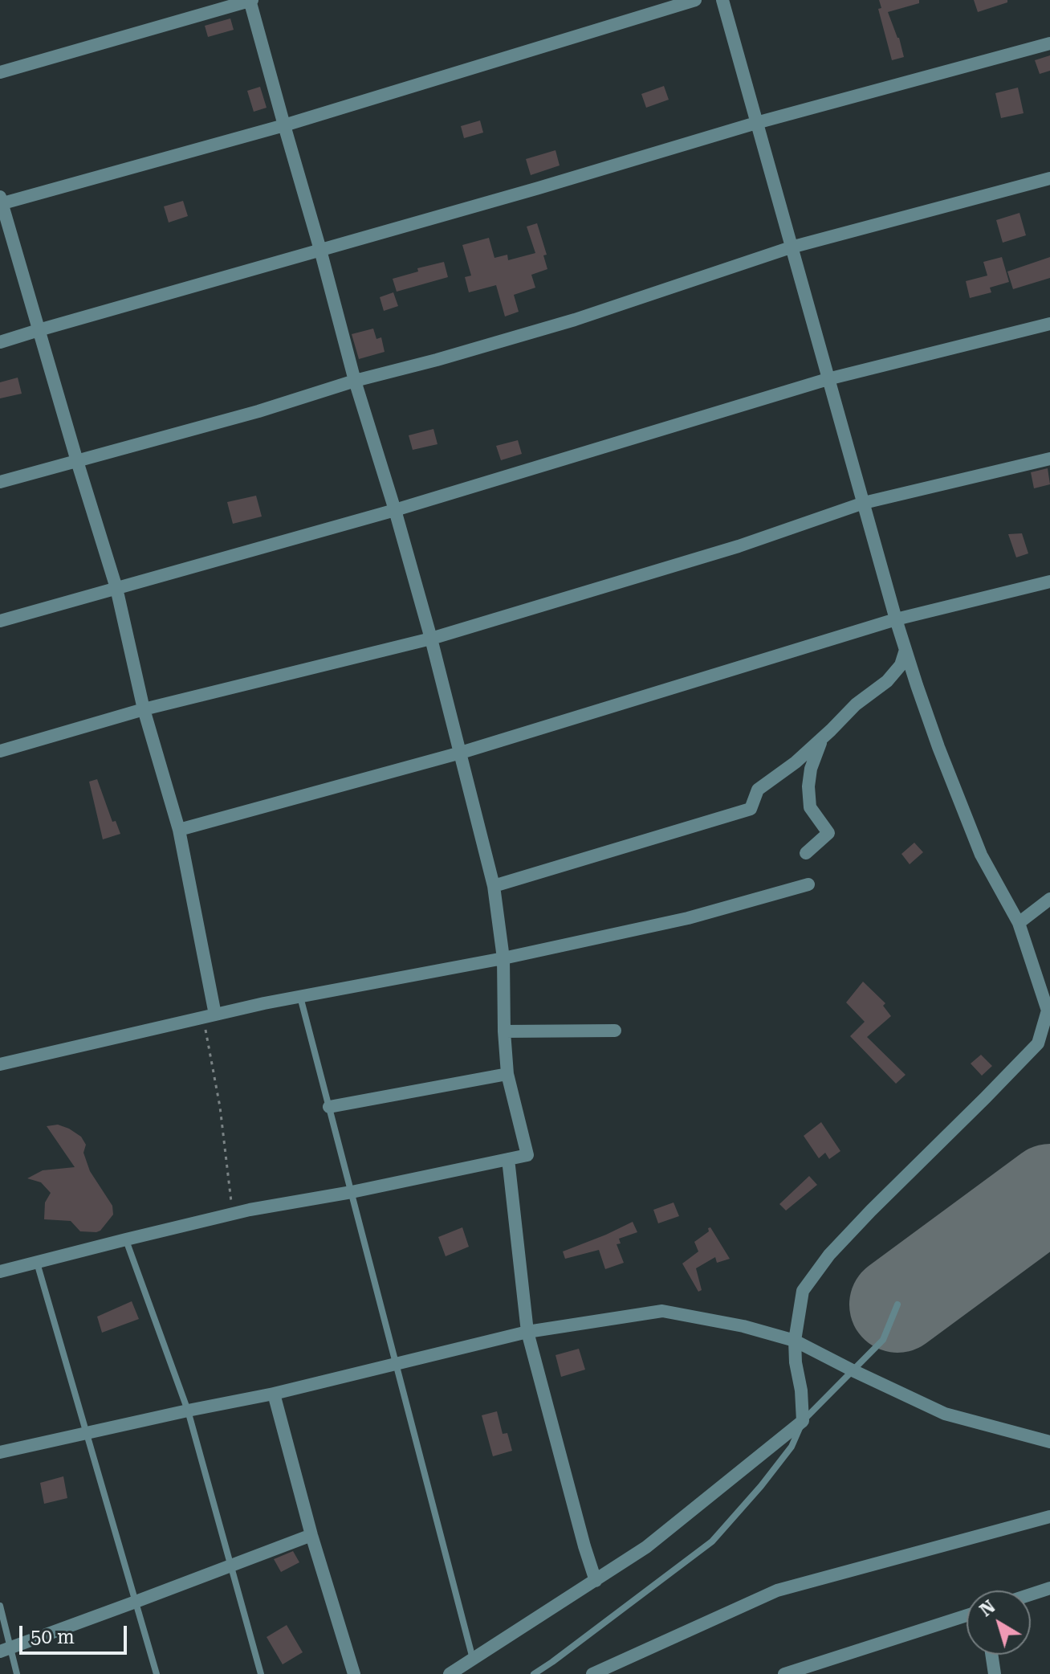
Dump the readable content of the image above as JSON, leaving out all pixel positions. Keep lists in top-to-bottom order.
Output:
{
  "scale_bar": "50 m",
  "north": "top left"
}
